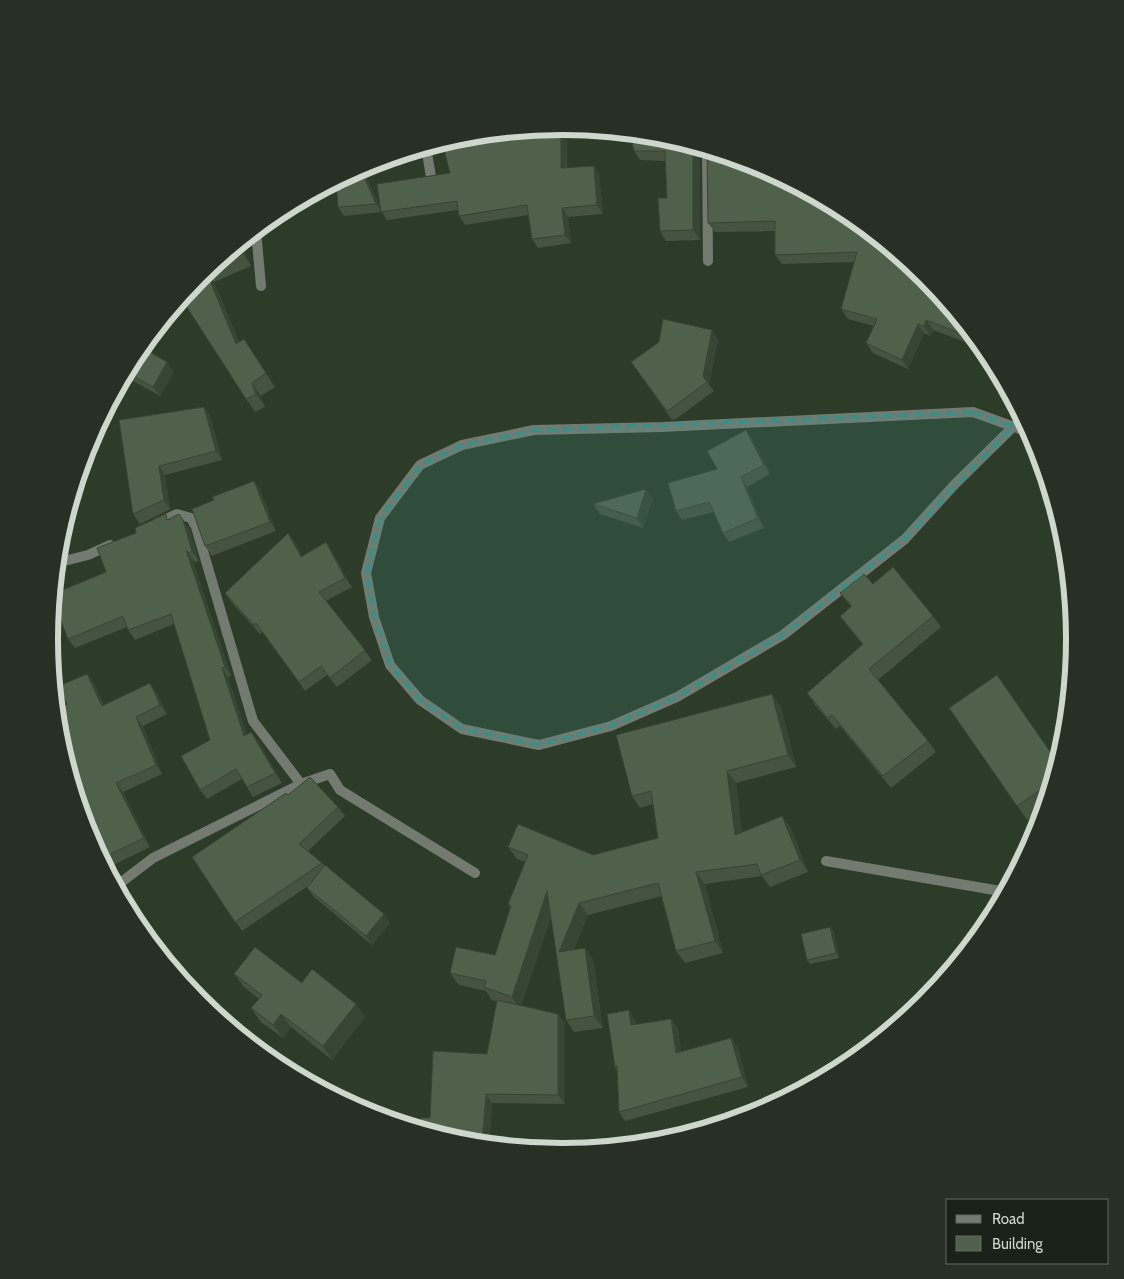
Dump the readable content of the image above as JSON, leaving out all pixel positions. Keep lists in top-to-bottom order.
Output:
{
  "legend": ["Road", "Building"]
}
